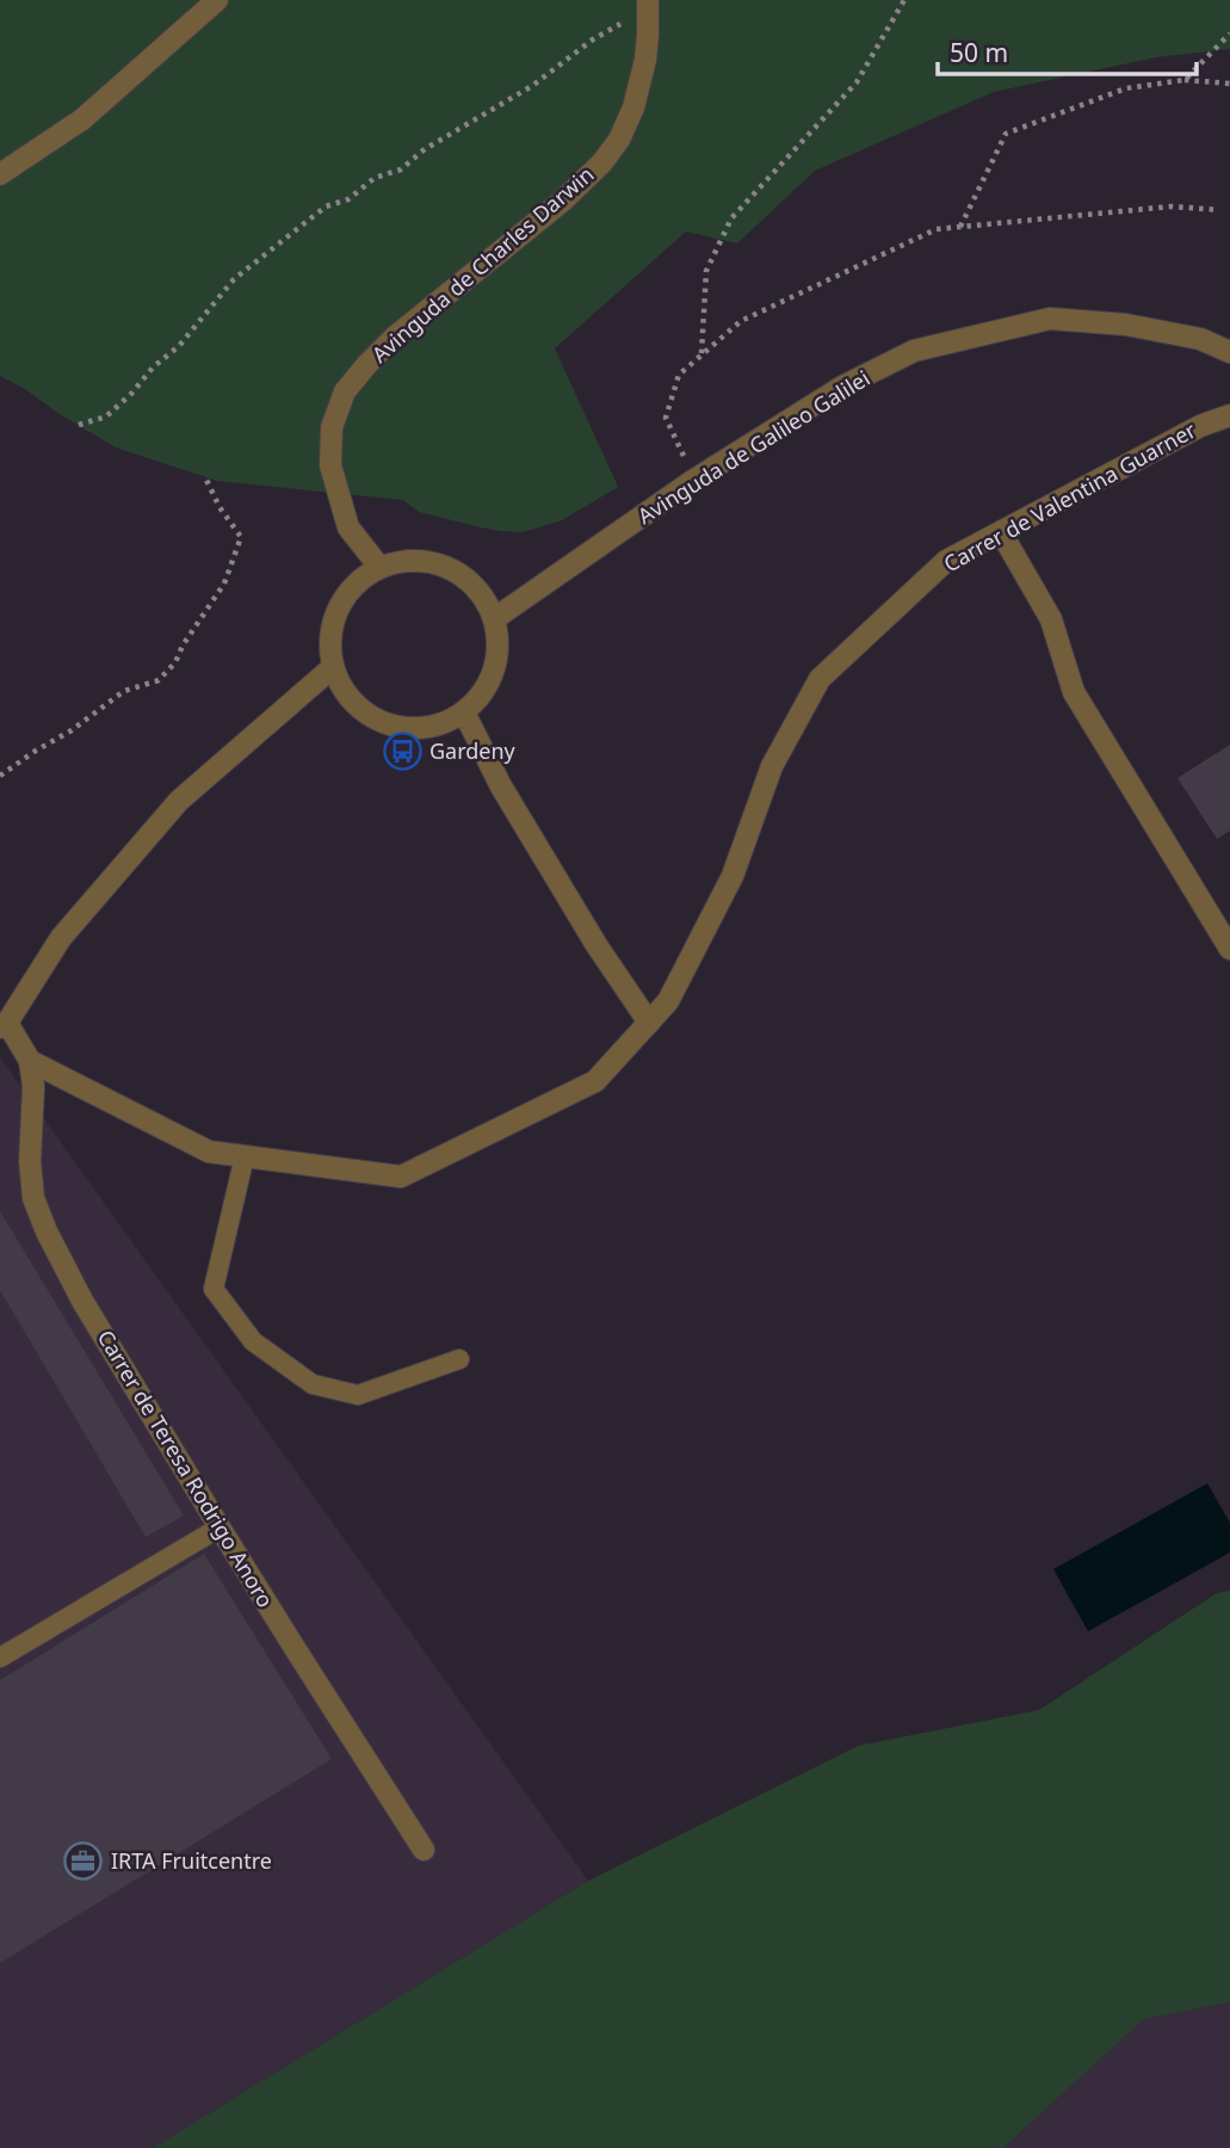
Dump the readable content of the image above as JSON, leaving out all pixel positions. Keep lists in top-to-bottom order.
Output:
{
  "streets": {
    "street": [
      "Avinguda de Charles Darwin",
      "Avinguda de Galileo Galilei",
      "Carrer de Valentina Guarner",
      "Carrer de Teresa Rodrigo Anoro"
    ]
  },
  "crossings": [
    ["Avinguda de Charles Darwin", "Avinguda de Galileo Galilei"],
    ["Carrer de Valentina Guarner", "Carrer de Teresa Rodrigo Anoro"]
  ],
  "places": {
    "bus stop": ["Gardeny"],
    "office": ["IRTA Fruitcentre"]
  },
  "scale_bar": "50 m"
}
